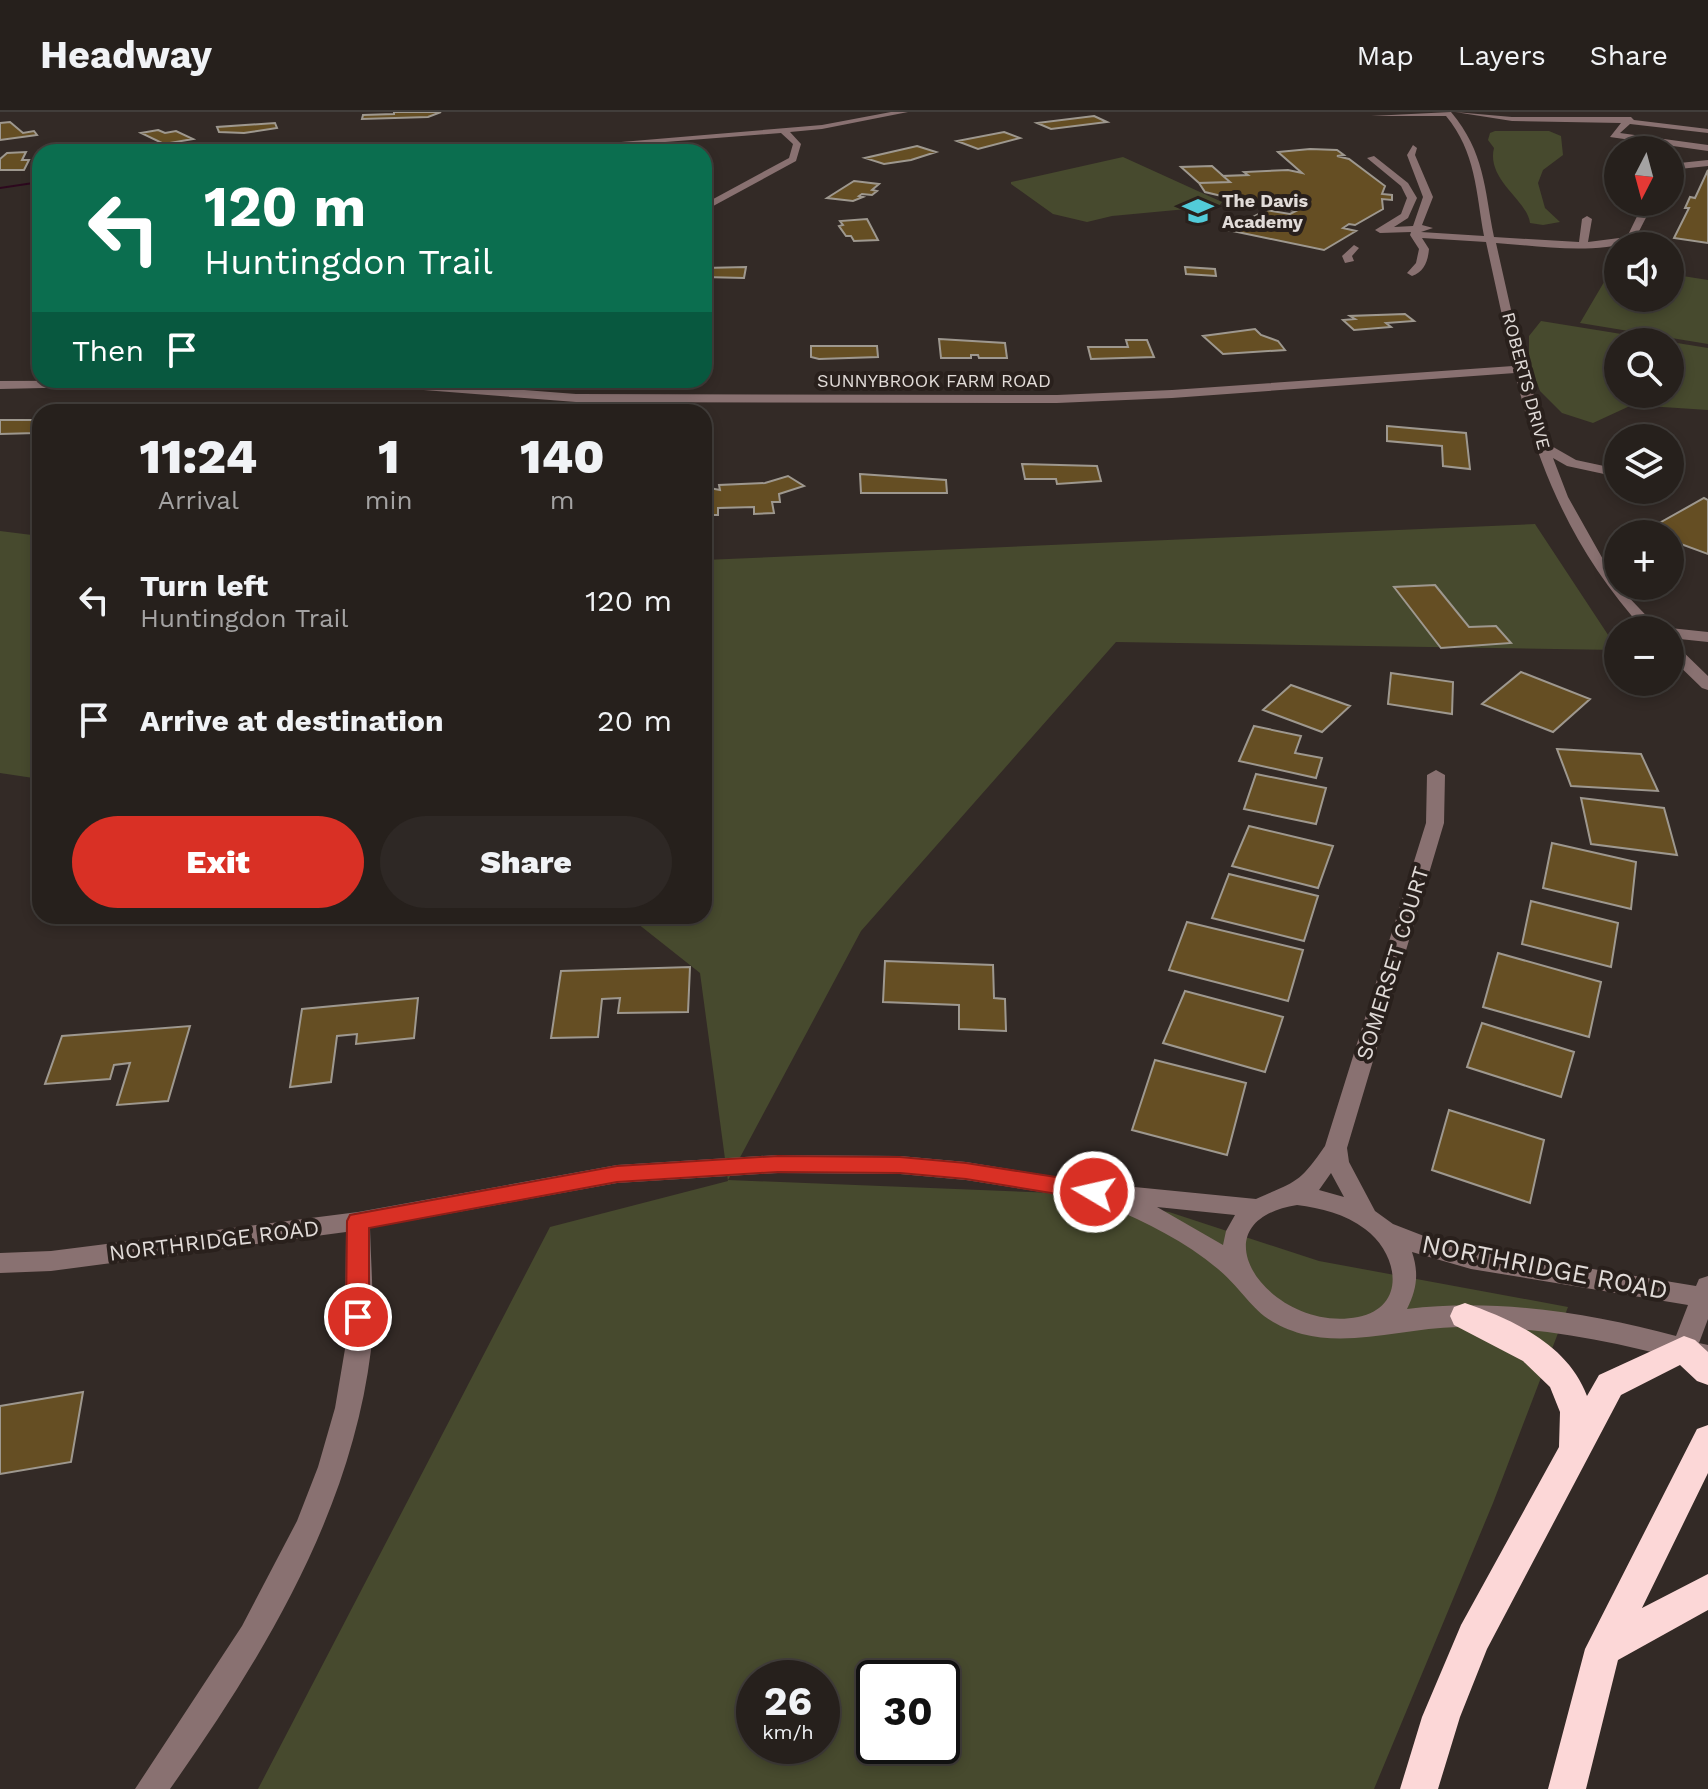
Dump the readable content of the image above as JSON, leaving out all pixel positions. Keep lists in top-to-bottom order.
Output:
{
  "streets": {
    "street": [
      "SUNNYBROOK FARM ROAD",
      "ROBERTS DRIVE",
      "SOMERSET COURT",
      "NORTHRIDGE ROAD"
    ]
  },
  "crossings": [
    ["SUNNYBROOK FARM ROAD", "ROBERTS DRIVE"],
    ["SOMERSET COURT", "NORTHRIDGE ROAD"]
  ],
  "places": {
    "school or university": ["The Davis Academy"]
  },
  "north": "bottom",
  "page": {
    "header": "Headway",
    "nav": ["Map", "Layers", "Share"],
    "map_buttons": ["+", "−"],
    "turn": ["120 m", "Huntingdon Trail"],
    "then": "Then",
    "eta": [
      "11:24",
      "Arrival",
      "1",
      "min",
      "140",
      "m"
    ],
    "list": [
      {
        "name": "Turn left",
        "note": "Huntingdon Trail",
        "value": "120 m"
      },
      {
        "name": "Arrive at destination",
        "value": "20 m"
      }
    ],
    "buttons": ["Exit", "Share"],
    "speed": "26 km/h",
    "limit": "30"
  }
}
